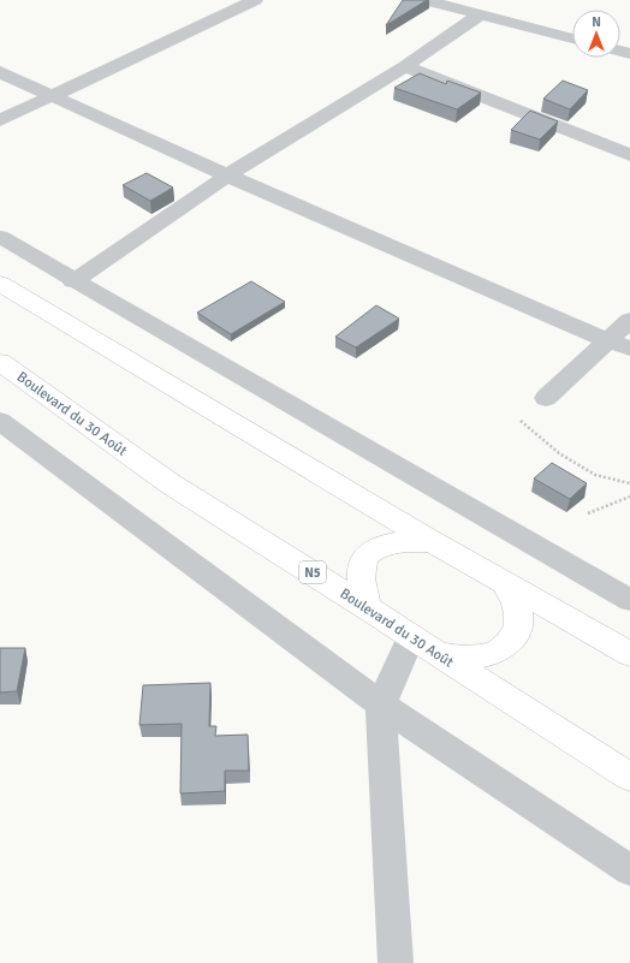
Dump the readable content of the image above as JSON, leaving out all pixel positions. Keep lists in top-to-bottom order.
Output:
{
  "streets": {
    "highway": ["Boulevard du 30 Août", "N5"]
  },
  "north": "top"
}
